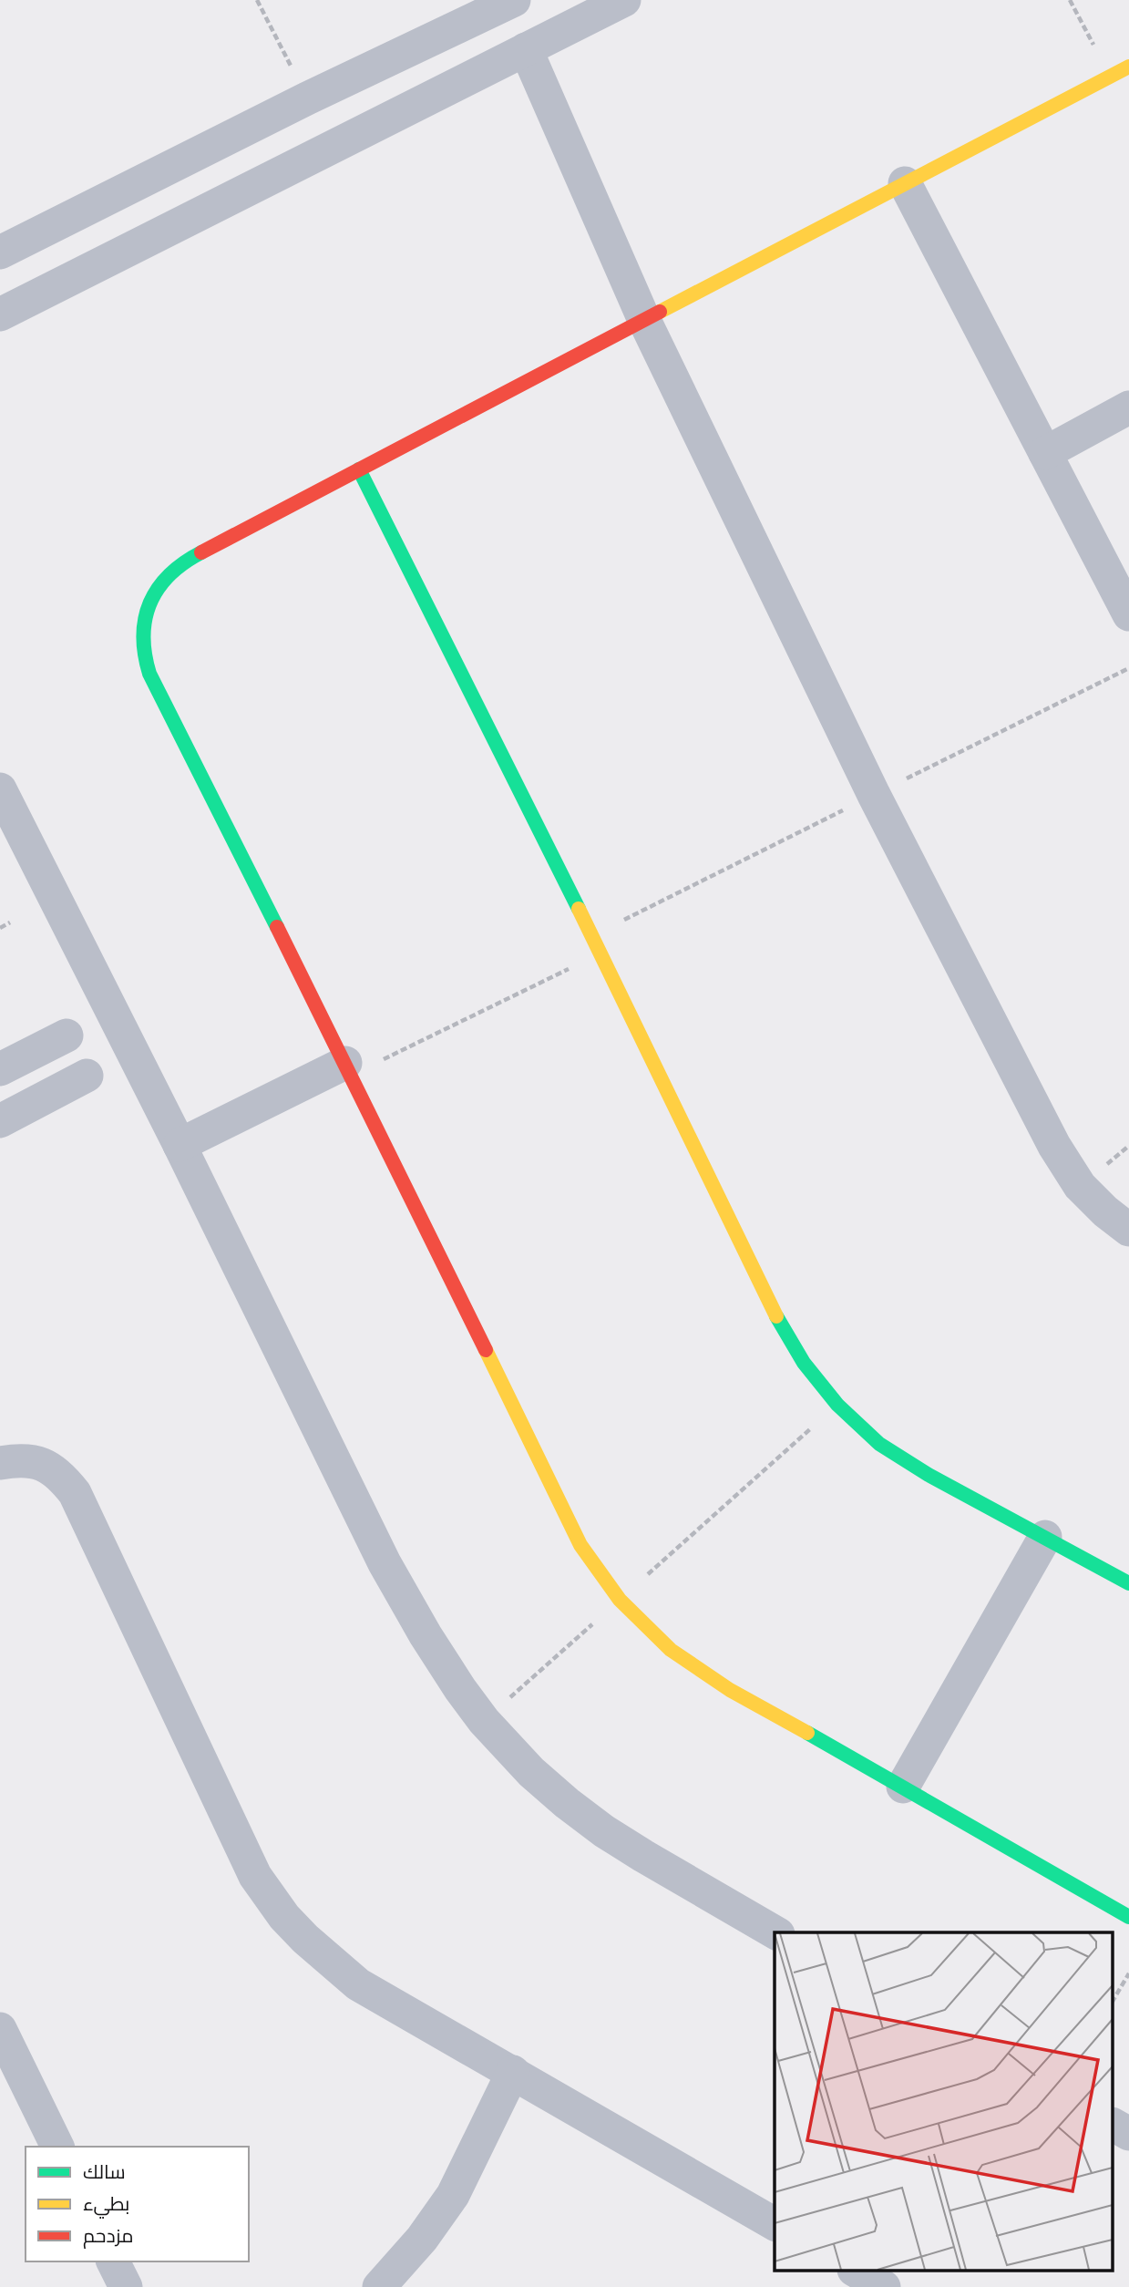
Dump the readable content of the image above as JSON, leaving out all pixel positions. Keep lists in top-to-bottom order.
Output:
{
  "legend": ["سالك", "بطيء", "مزدحم"]
}
